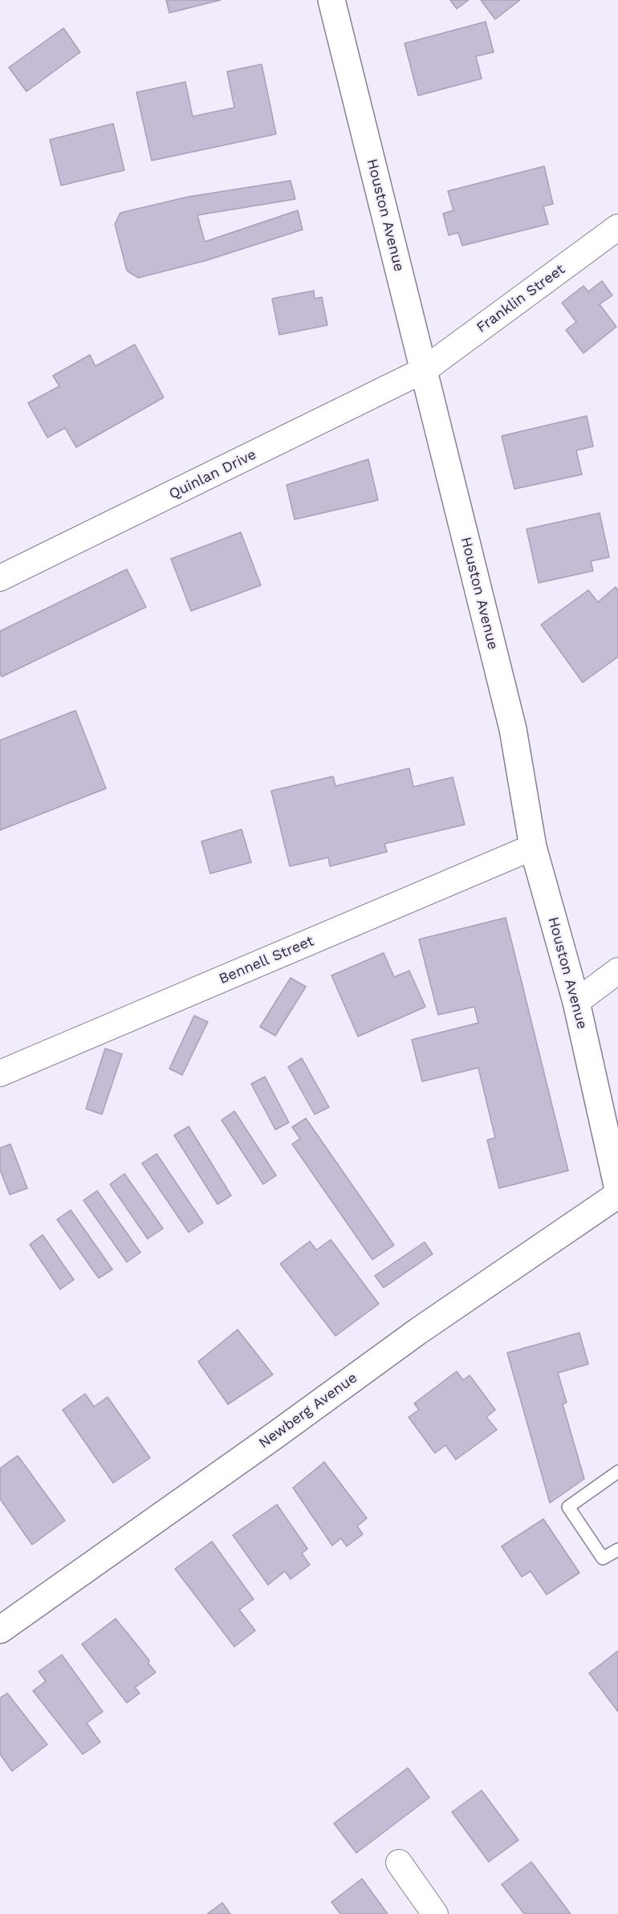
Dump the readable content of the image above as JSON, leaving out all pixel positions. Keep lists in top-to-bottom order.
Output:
{
  "streets": {
    "street": [
      "Houston Avenue",
      "Franklin Street",
      "Quinlan Drive",
      "Bennell Street",
      "Newberg Avenue"
    ]
  },
  "crossings": [
    ["Houston Avenue", "Franklin Street"],
    ["Houston Avenue", "Quinlan Drive"],
    ["Houston Avenue", "Bennell Street"],
    ["Franklin Street", "Quinlan Drive"]
  ]
}
